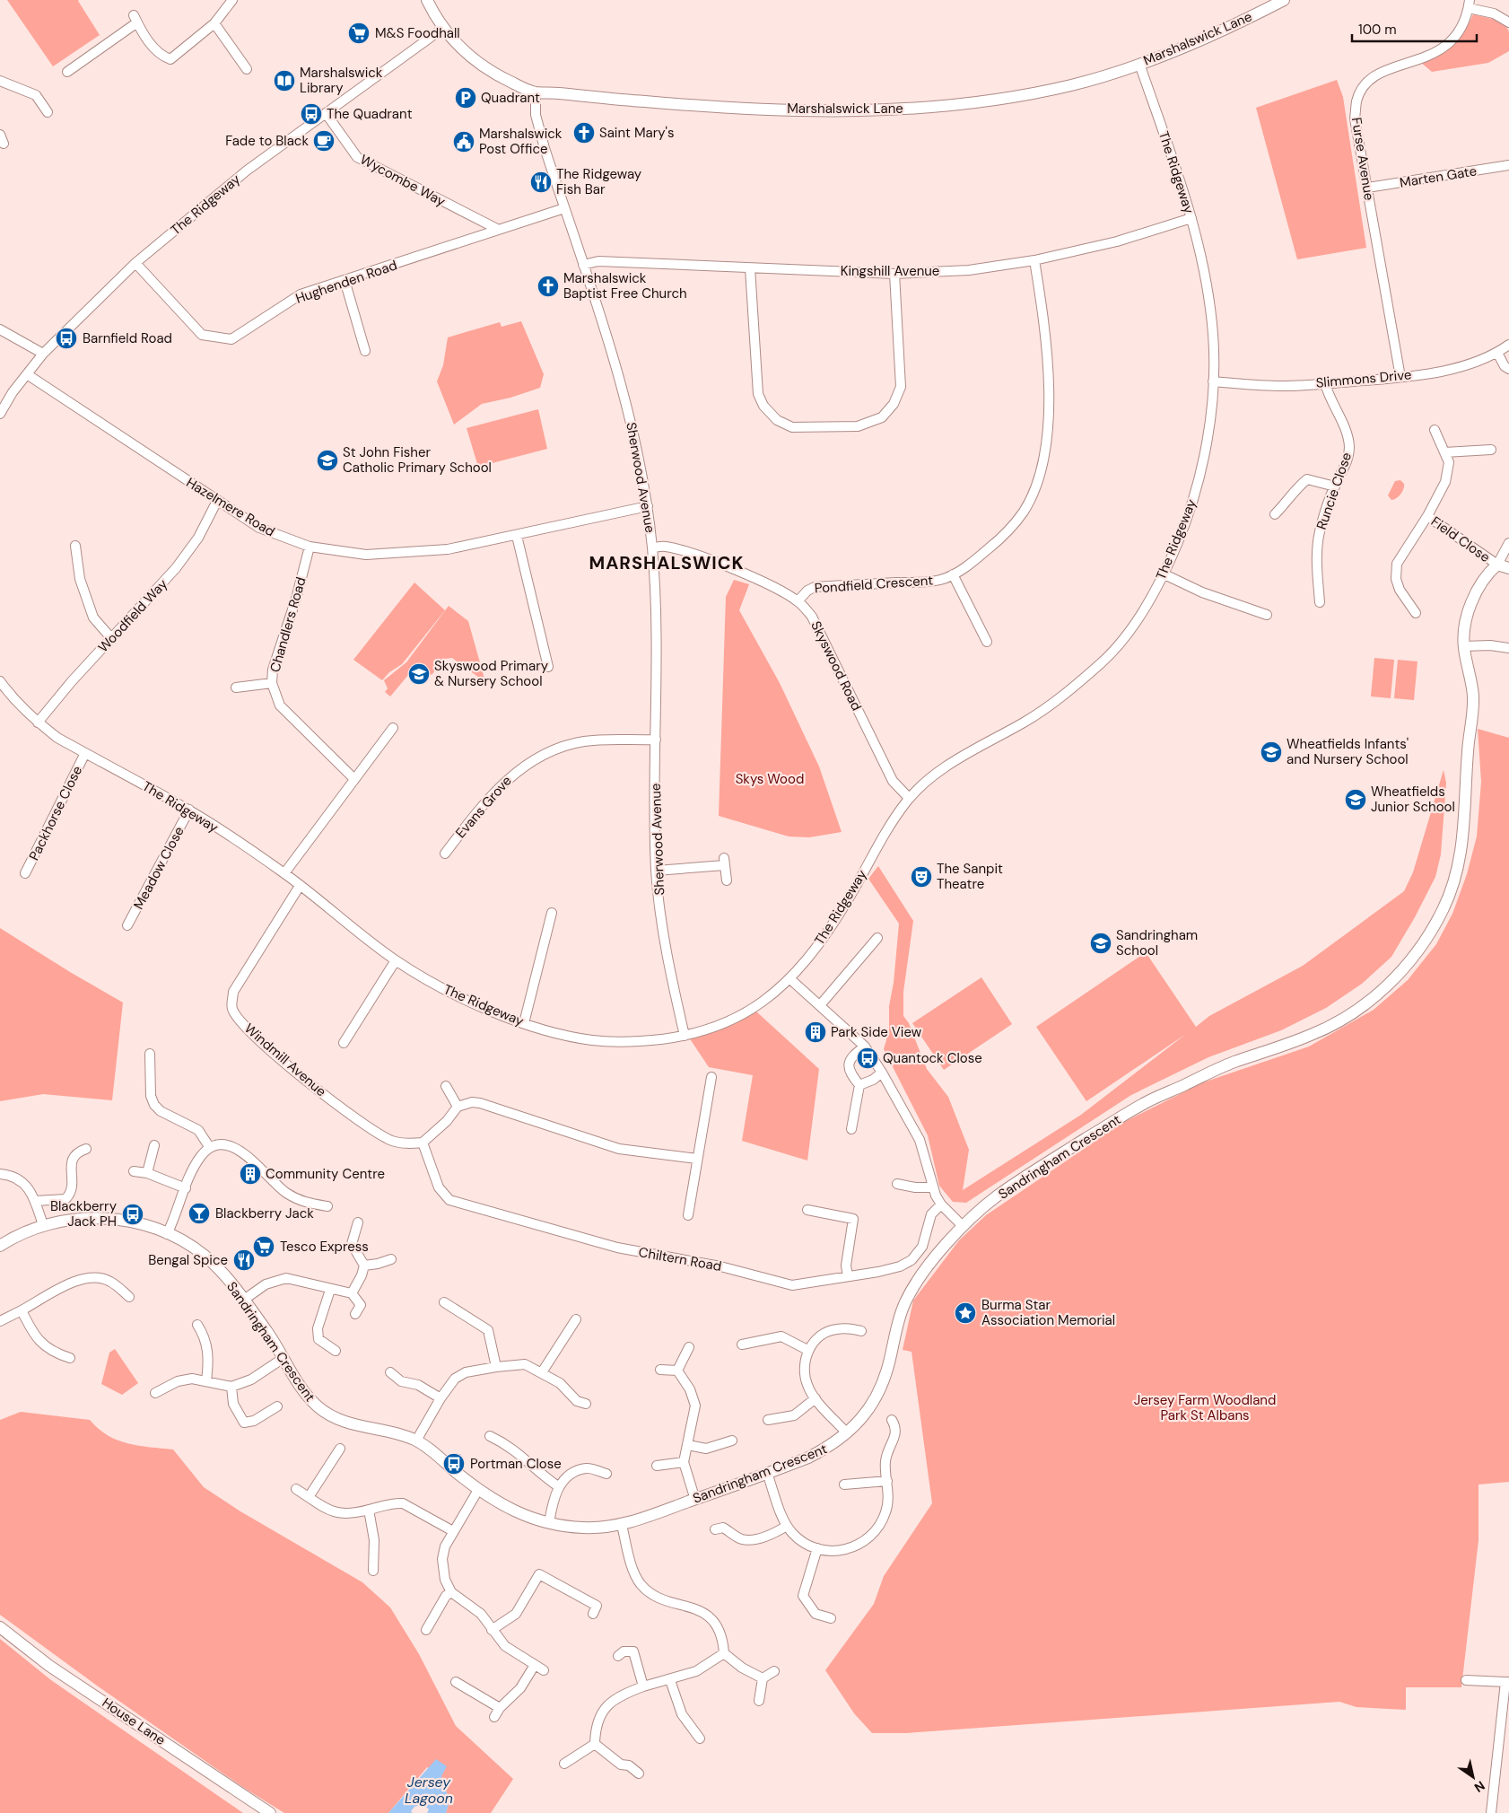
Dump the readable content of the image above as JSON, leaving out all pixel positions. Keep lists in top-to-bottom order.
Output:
{
  "streets": {
    "street": [
      "Marshalswick Lane",
      "Furse Avenue",
      "The Ridgeway",
      "Marten Gate",
      "Wycombe Way",
      "Kingshill Avenue",
      "Hughenden Road",
      "Slimmons Drive",
      "Sherwood Avenue",
      "Runcie Close",
      "Hazelmere Road",
      "Field Close",
      "Pondfield Crescent",
      "Woodfield Way",
      "Chandlers Road",
      "Skyswood Road",
      "Evans Grove",
      "Packhorse Close",
      "Meadow Close",
      "Windmill Avenue",
      "Sandringham Crescent",
      "Chiltern Road",
      "House Lane"
    ]
  },
  "crossings": [
    ["Marshalswick Lane", "The Ridgeway"],
    ["Marshalswick Lane", "Sherwood Avenue"],
    ["Furse Avenue", "Marten Gate"],
    ["Furse Avenue", "Slimmons Drive"],
    ["The Ridgeway", "Wycombe Way"],
    ["The Ridgeway", "Kingshill Avenue"],
    ["The Ridgeway", "Hughenden Road"],
    ["The Ridgeway", "Slimmons Drive"],
    ["The Ridgeway", "Sherwood Avenue"],
    ["The Ridgeway", "Hazelmere Road"],
    ["The Ridgeway", "Woodfield Way"],
    ["The Ridgeway", "Skyswood Road"],
    ["The Ridgeway", "Packhorse Close"],
    ["The Ridgeway", "Meadow Close"],
    ["The Ridgeway", "Windmill Avenue"],
    ["Wycombe Way", "Hughenden Road"],
    ["Kingshill Avenue", "Sherwood Avenue"],
    ["Kingshill Avenue", "Pondfield Crescent"],
    ["Hughenden Road", "Sherwood Avenue"],
    ["Slimmons Drive", "Runcie Close"],
    ["Sherwood Avenue", "Hazelmere Road"],
    ["Sherwood Avenue", "Skyswood Road"],
    ["Sherwood Avenue", "Evans Grove"],
    ["Hazelmere Road", "Woodfield Way"],
    ["Hazelmere Road", "Chandlers Road"],
    ["Field Close", "Sandringham Crescent"],
    ["Pondfield Crescent", "Skyswood Road"],
    ["Windmill Avenue", "Chiltern Road"]
  ],
  "districts": ["MARSHALSWICK"],
  "water": ["Jersey Lagoon"],
  "parks": ["Skys Wood", "Jersey Farm Woodland Park St Albans"],
  "places": {
    "supermarket": ["M&S Foodhall", "Tesco Express"],
    "library": ["Marshalswick Library"],
    "parking": ["Quadrant"],
    "bus stop": [
      "The Quadrant",
      "Barnfield Road",
      "Quantock Close",
      "Blackberry Jack PH",
      "Portman Close"
    ],
    "church": ["Saint Mary's", "Marshalswick Baptist Free Church"],
    "cafe": ["Fade to Black"],
    "public building": ["Marshalswick Post Office"],
    "restaurant": ["The Ridgeway Fish Bar", "Bengal Spice"],
    "school or university": [
      "St John Fisher Catholic Primary School",
      "Skyswood Primary & Nursery School",
      "Wheatfields Infants' and Nursery School",
      "Wheatfields Junior School",
      "Sandringham School"
    ],
    "theatre": ["The Sanpit Theatre"],
    "building": ["Park Side View", "Community Centre"],
    "bar": ["Blackberry Jack"],
    "place": ["Burma Star Association Memorial"]
  },
  "scale_bar": "100 m",
  "north": "bottom right"
}
